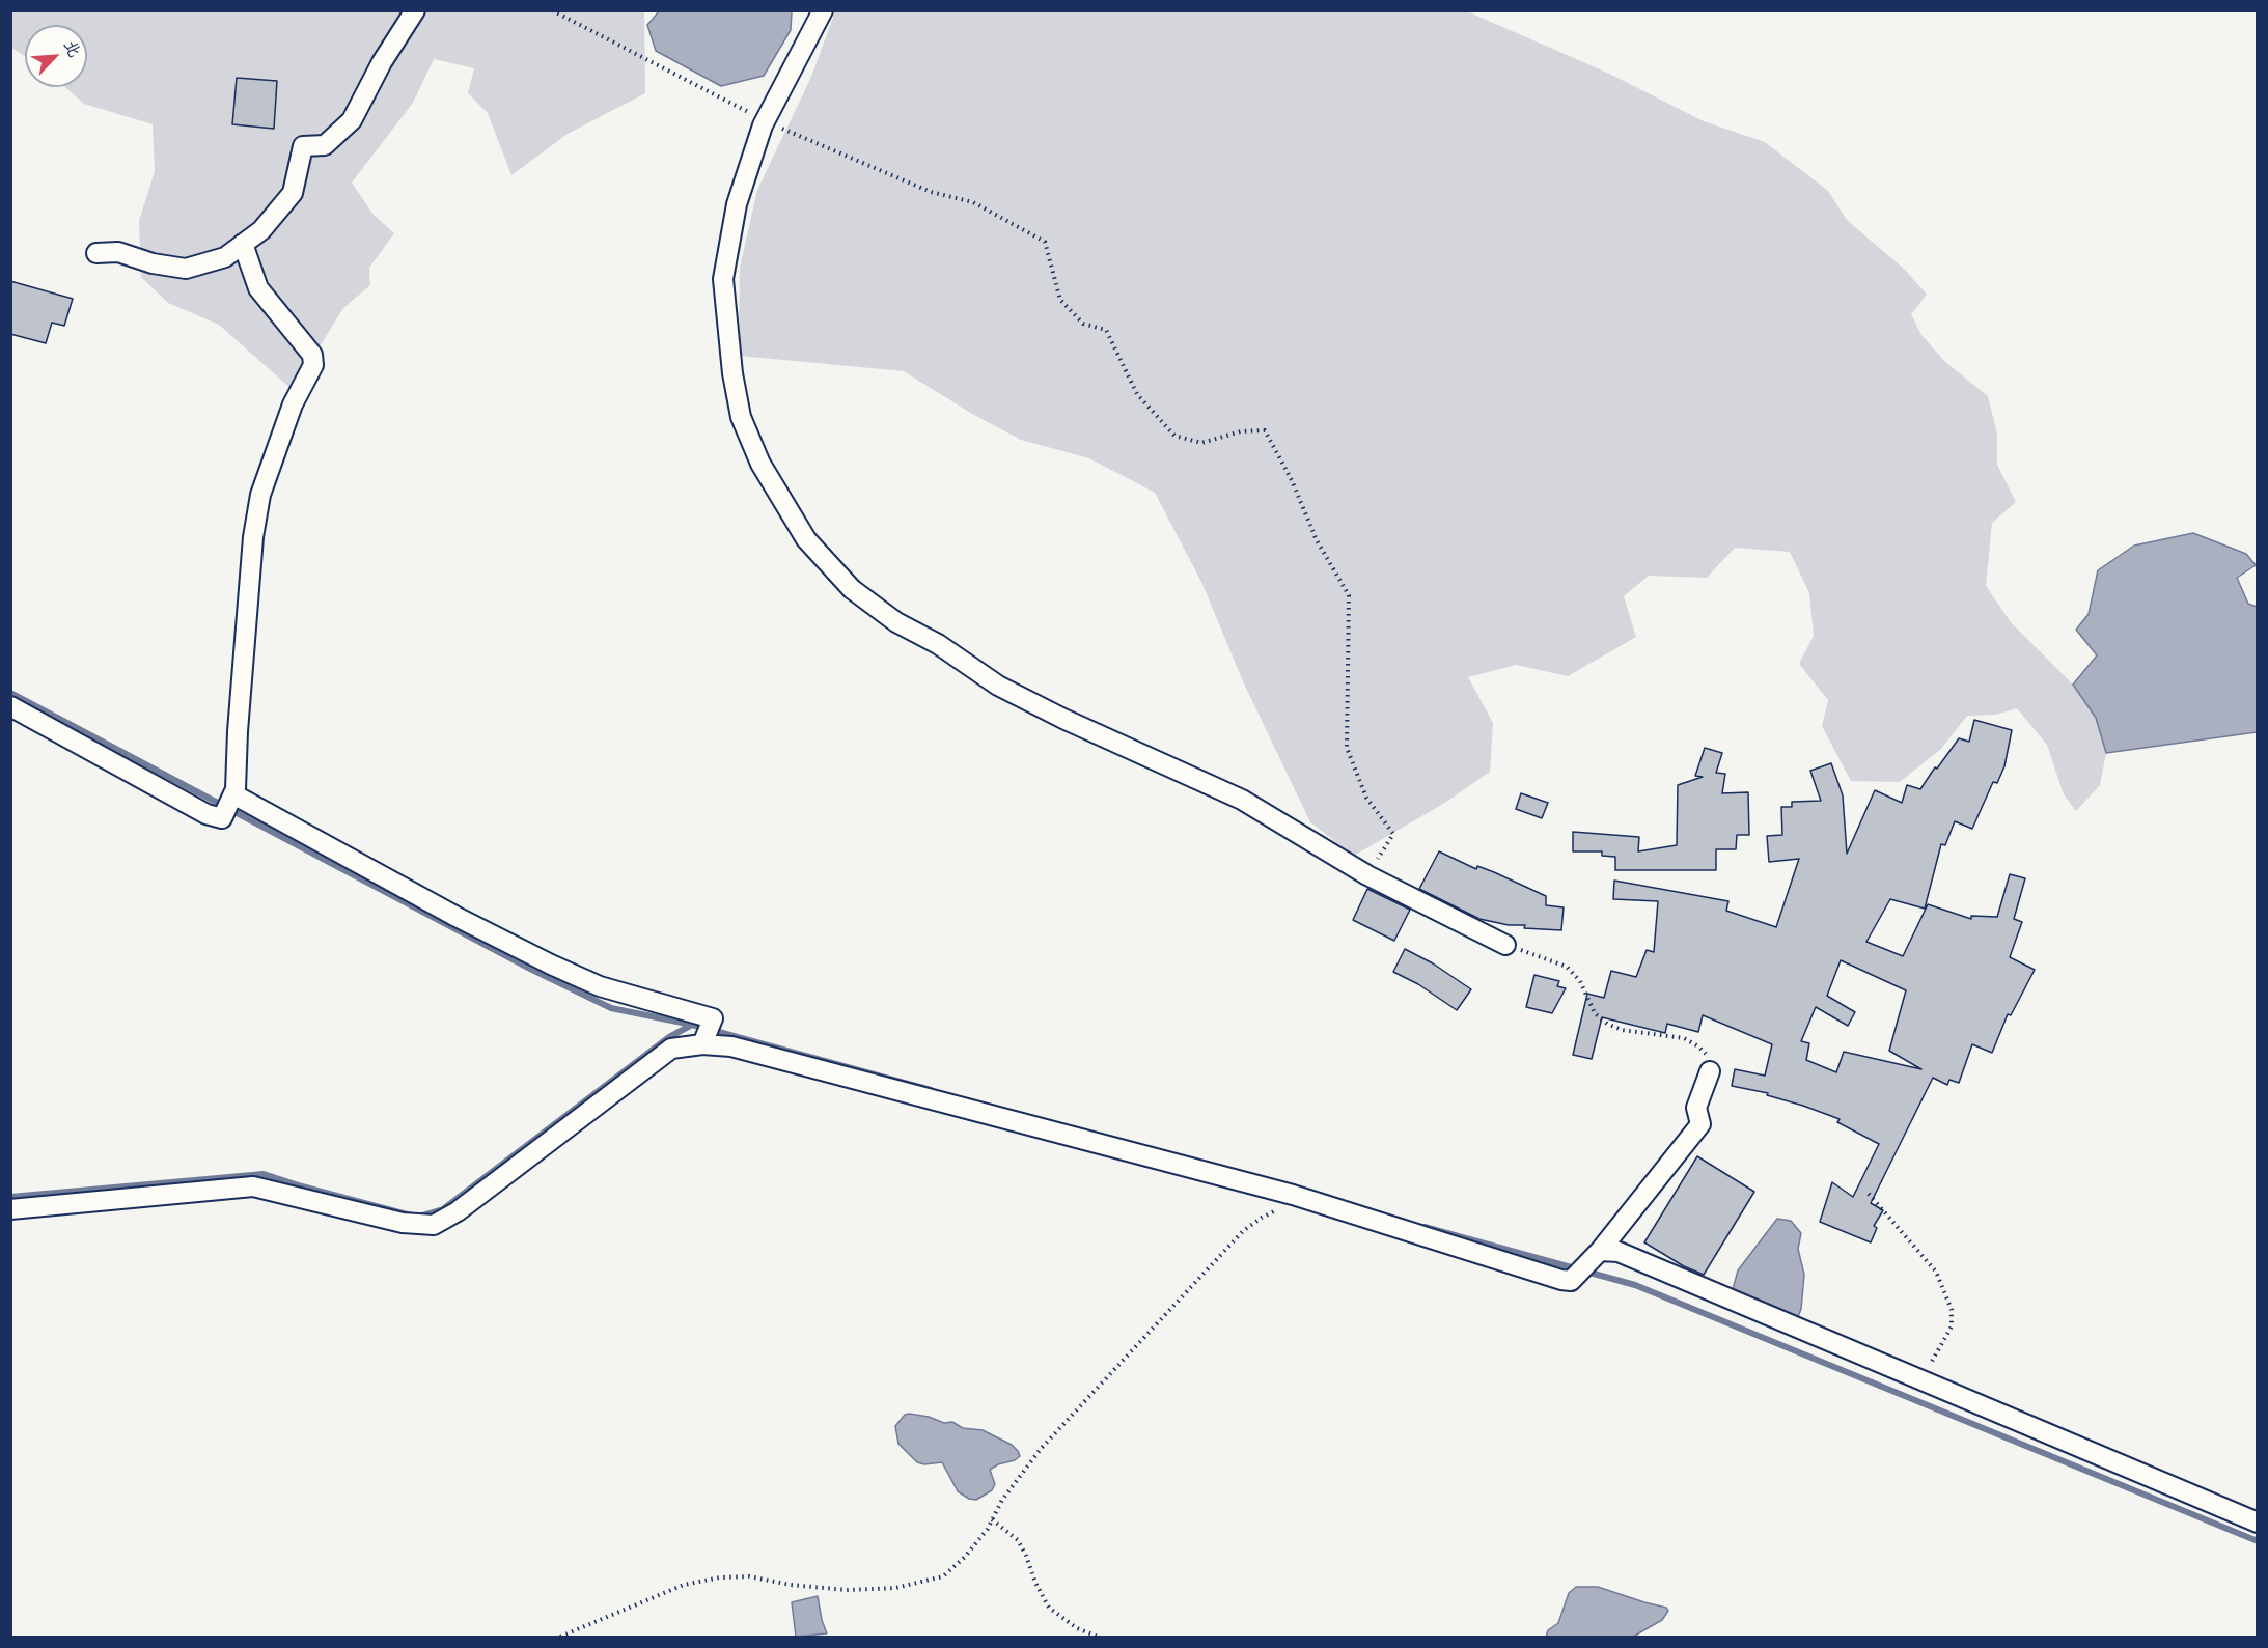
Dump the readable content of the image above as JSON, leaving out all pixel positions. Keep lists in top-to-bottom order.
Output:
{
  "north": "top right"
}
